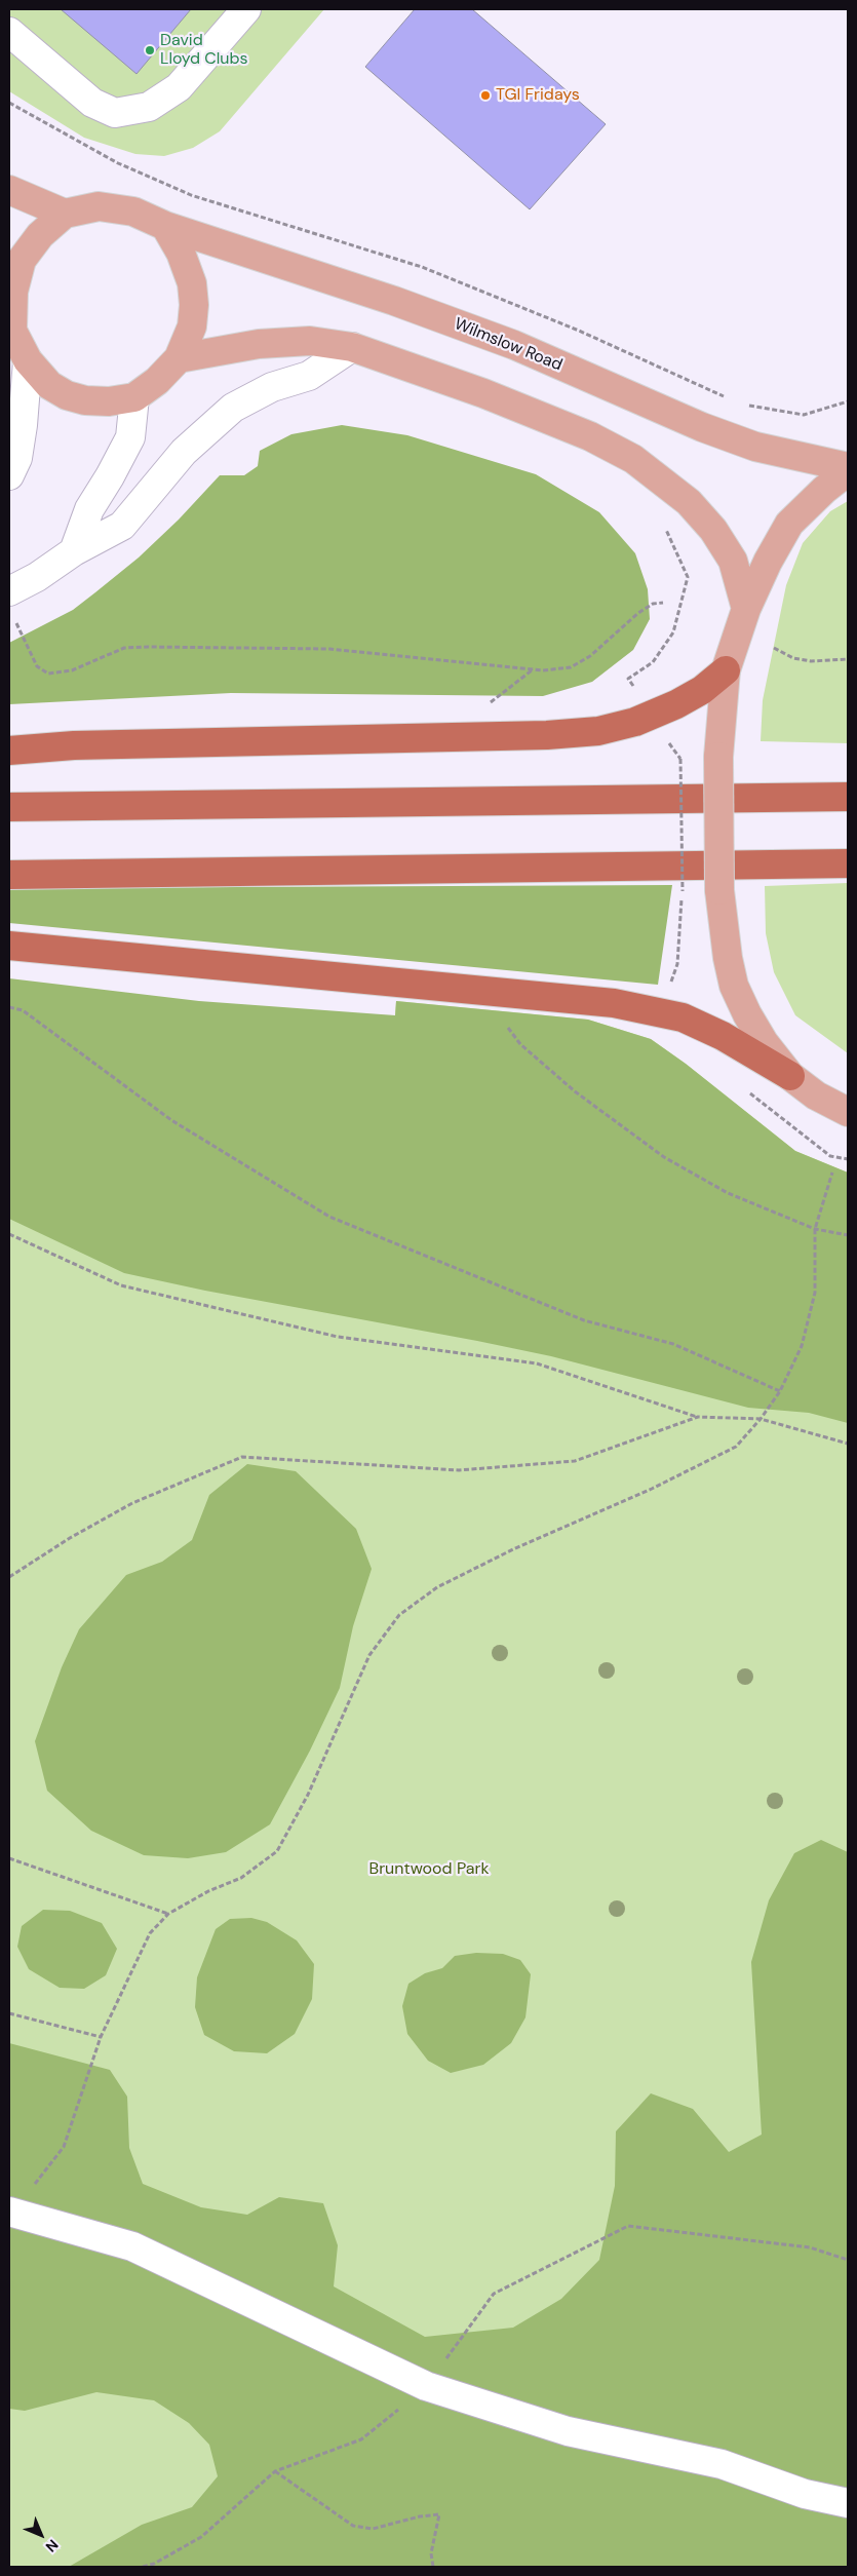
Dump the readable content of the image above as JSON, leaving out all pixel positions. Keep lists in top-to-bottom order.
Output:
{
  "streets": {
    "main road": ["Wilmslow Road"]
  },
  "parks": ["Bruntwood Park"],
  "places": ["David Lloyd Clubs", "TGI Fridays"],
  "north": "bottom right"
}
